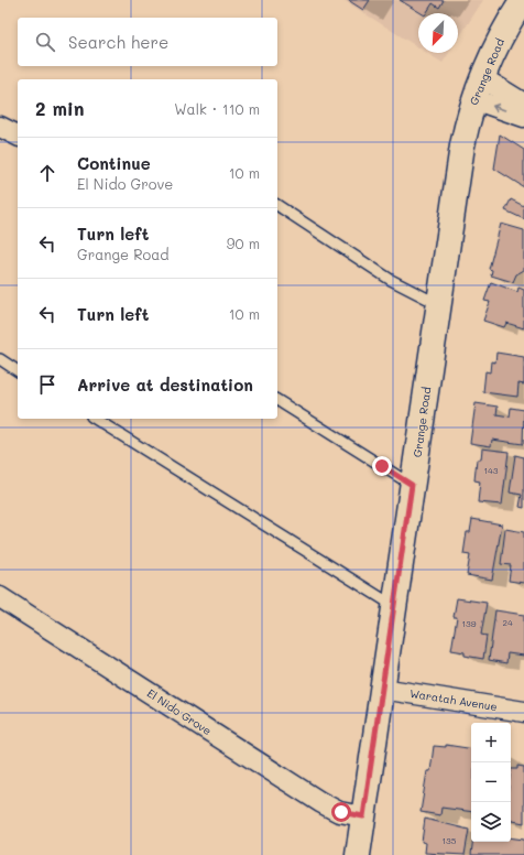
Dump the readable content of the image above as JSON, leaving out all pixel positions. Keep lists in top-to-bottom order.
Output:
{
  "streets": {
    "main road": ["Grange Road"],
    "street": ["Waratah Avenue", "El Nido Grove"]
  },
  "crossings": [
    ["Grange Road", "Waratah Avenue"],
    ["Grange Road", "El Nido Grove"]
  ],
  "house_numbers": [
    "143",
    "24",
    "139",
    "135"
  ],
  "north": "bottom left",
  "page": {
    "search": "Search here",
    "heading": ["2 min", "Walk · 110 m"],
    "list": [
      ["Continue", "El Nido Grove", "10 m"],
      ["Turn left", "Grange Road", "90 m"],
      ["Turn left", "10 m"],
      "Arrive at destination"
    ],
    "map_buttons": ["+", "−"]
  }
}
